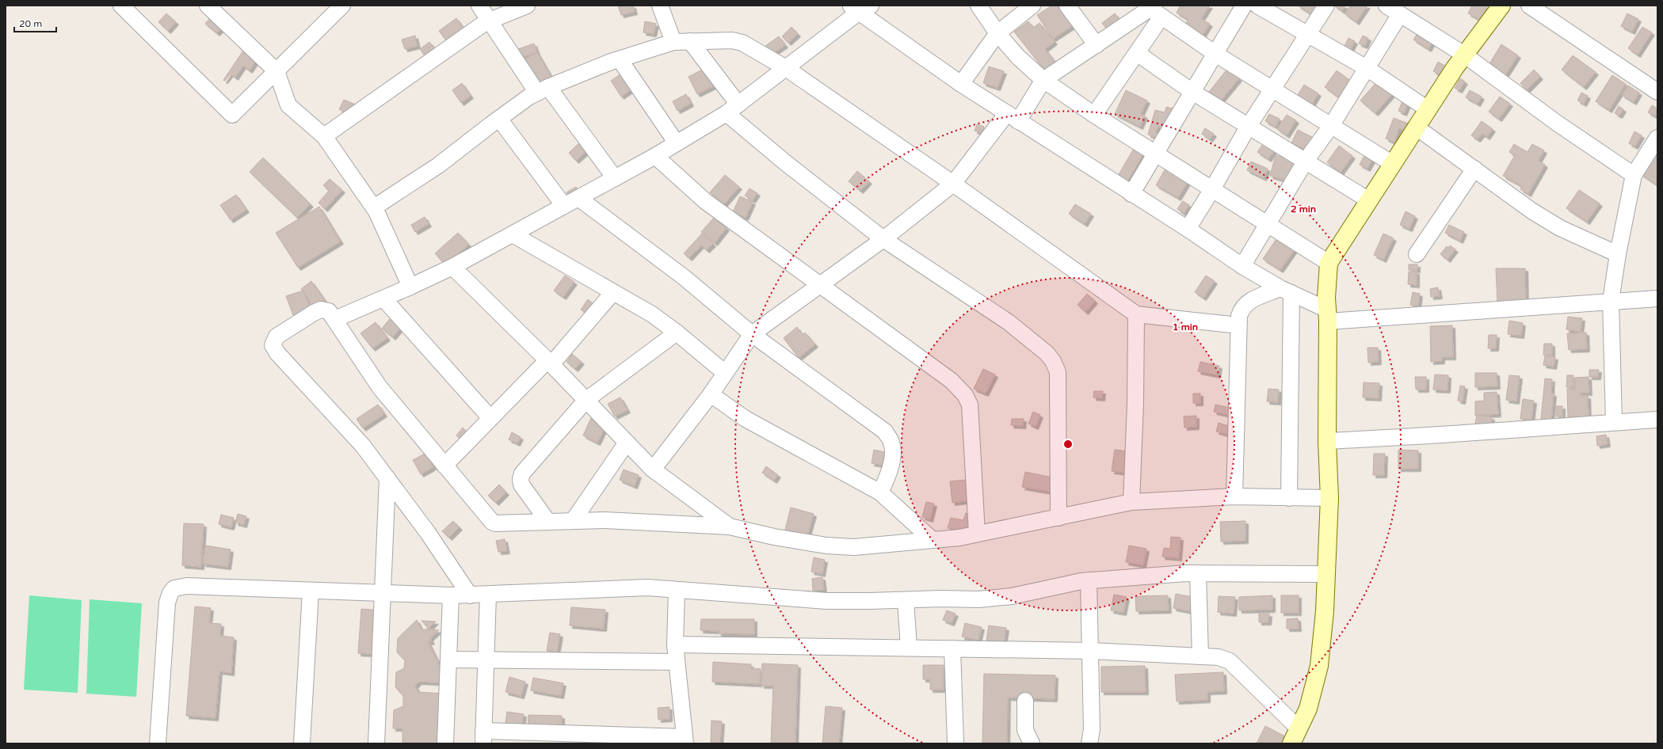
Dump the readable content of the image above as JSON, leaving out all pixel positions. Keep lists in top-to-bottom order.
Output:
{
  "scale_bar": "20 m",
  "rings": ["2 min", "1 min"]
}
